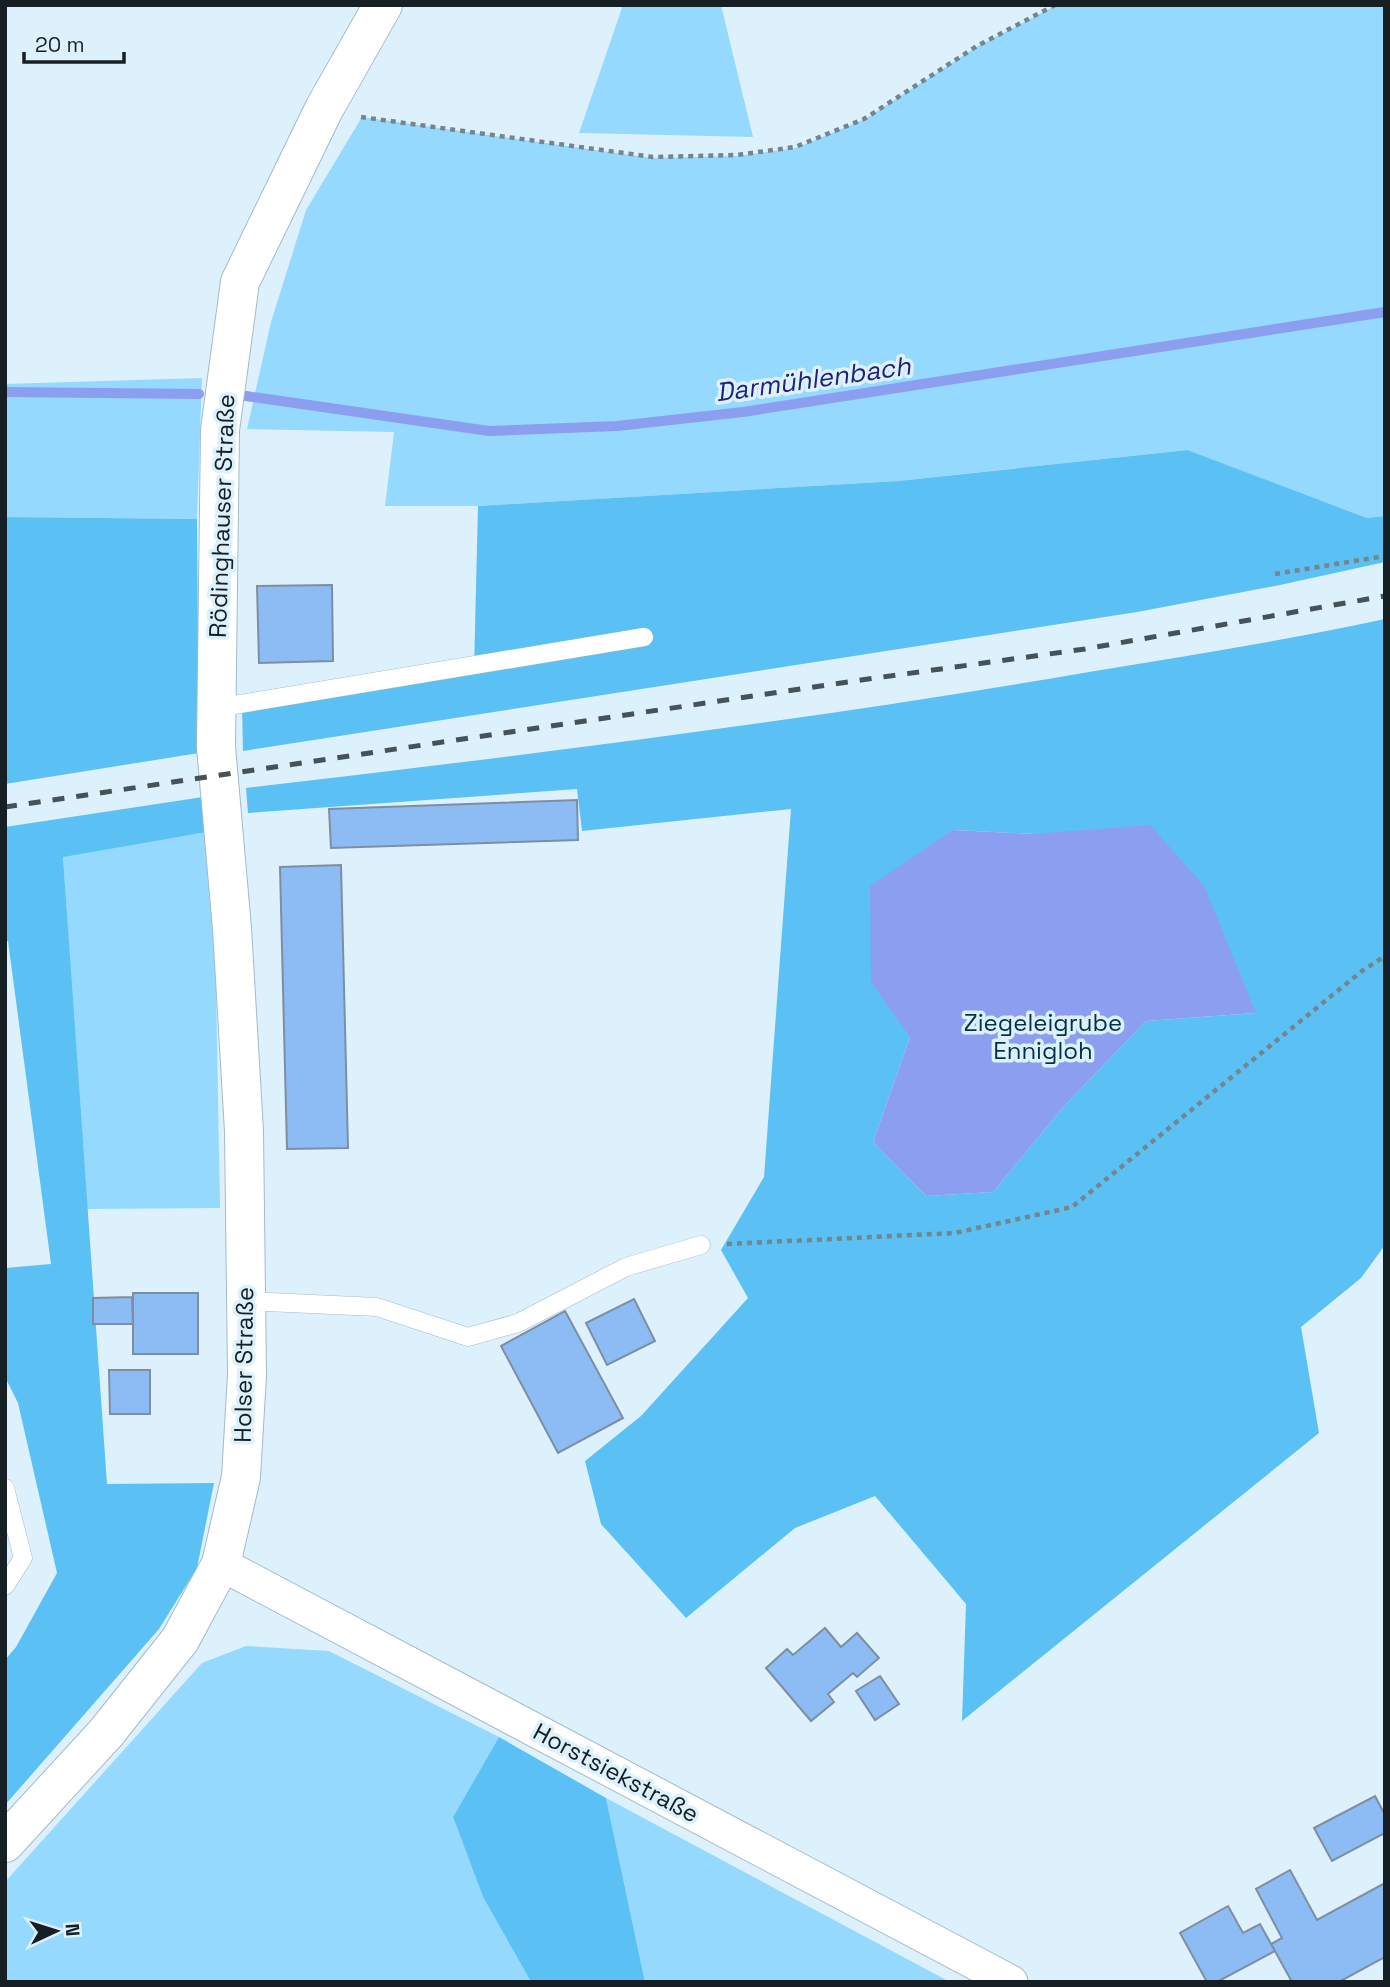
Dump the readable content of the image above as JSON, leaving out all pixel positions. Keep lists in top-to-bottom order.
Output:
{
  "streets": {
    "main road": ["Rödinghauser Straße", "Holser Straße"],
    "street": ["Horstsiekstraße"]
  },
  "crossings": [
    ["Rödinghauser Straße", "Holser Straße"],
    ["Holser Straße", "Horstsiekstraße"]
  ],
  "water": ["Darmühlenbach"],
  "parks": ["Ziegeleigrube Ennigloh"],
  "scale_bar": "20 m",
  "north": "right"
}
